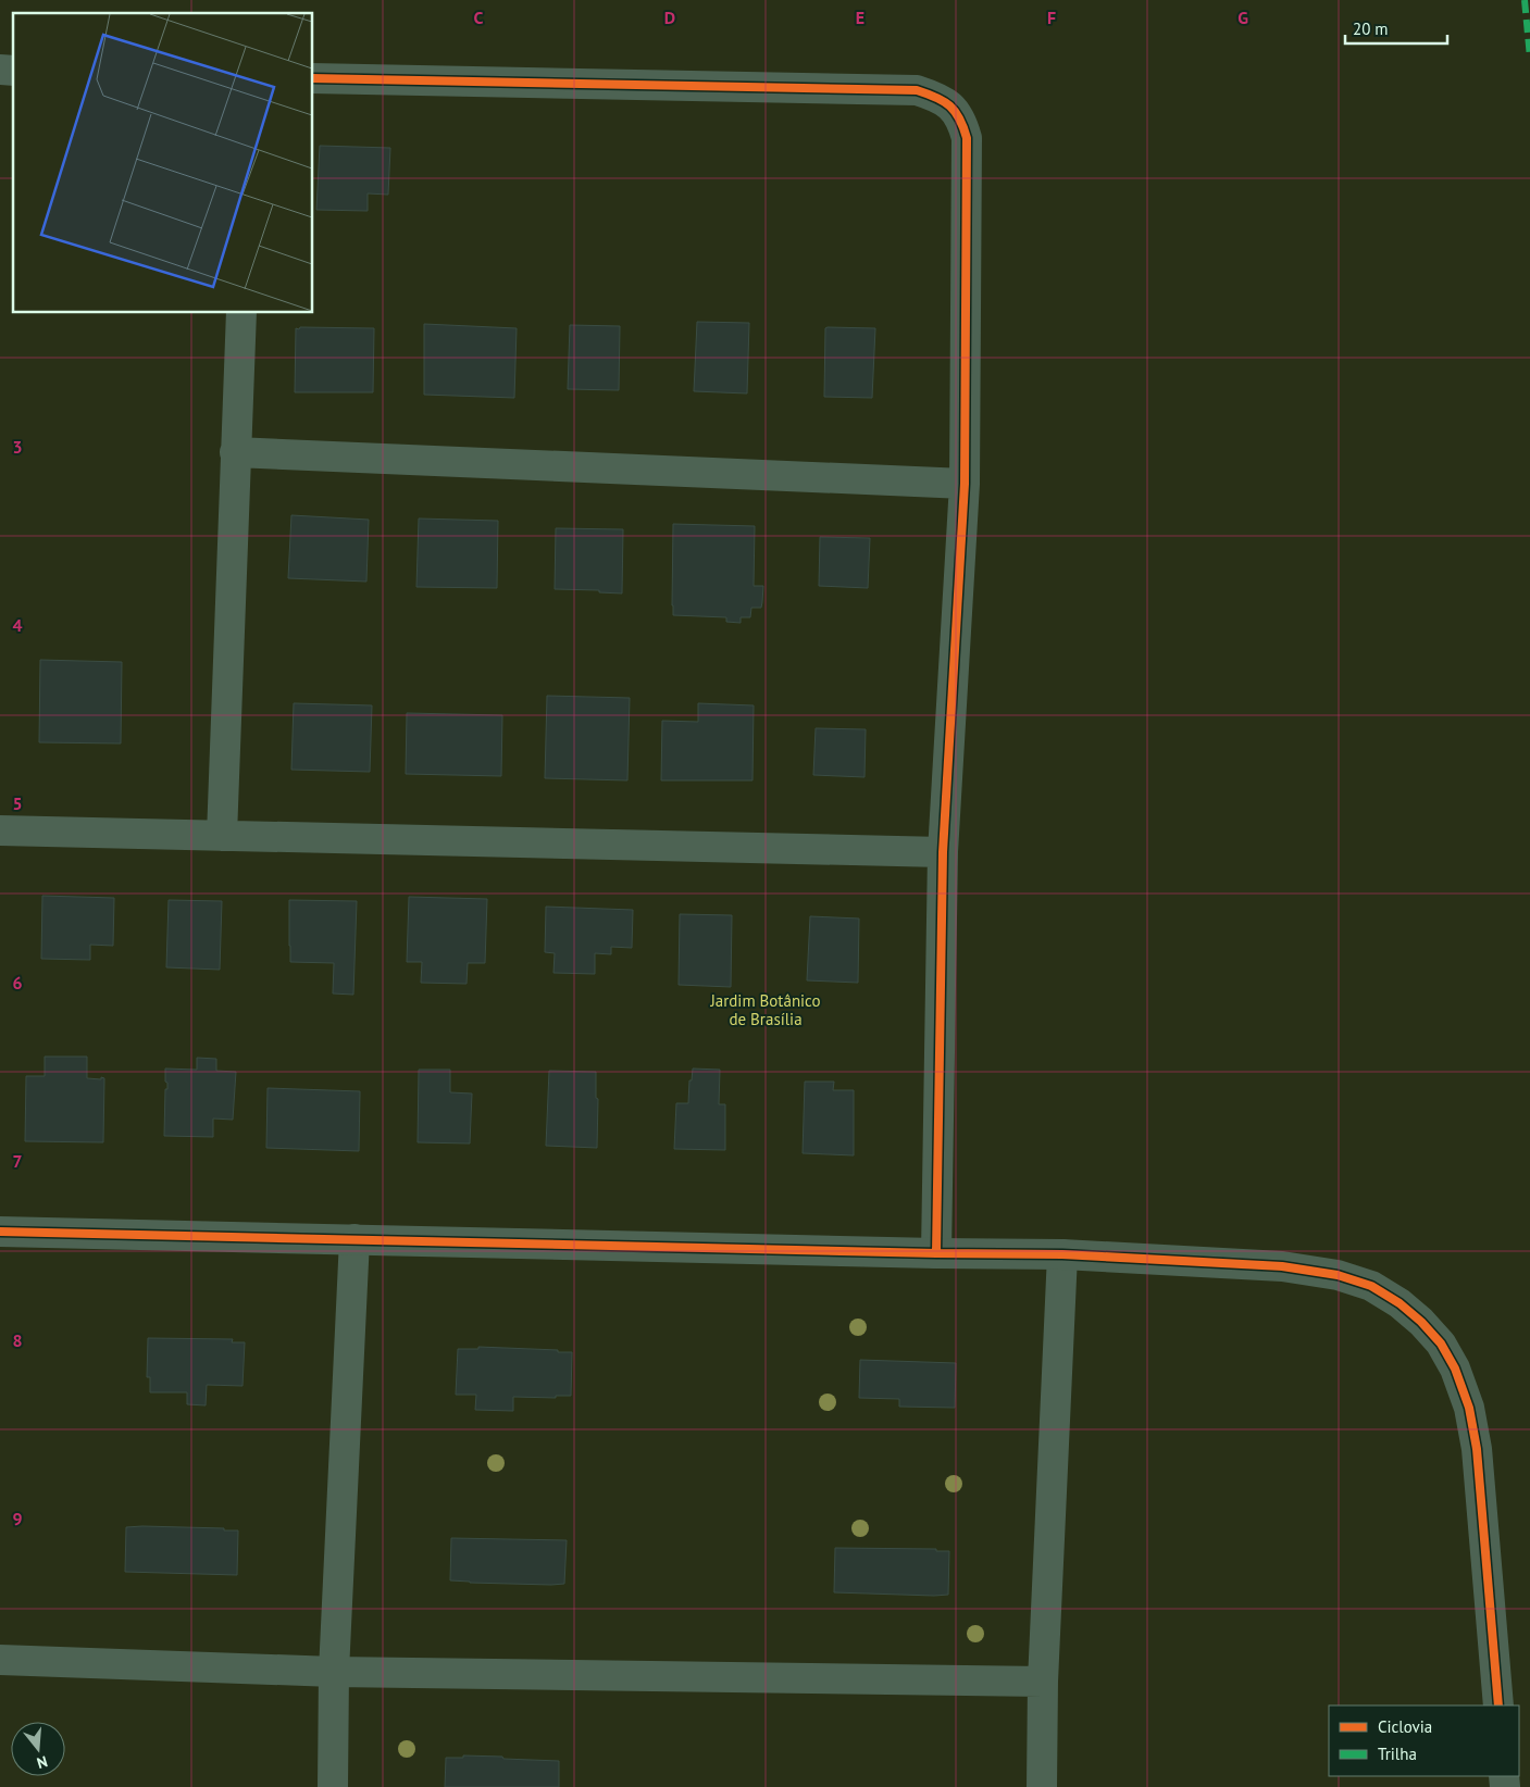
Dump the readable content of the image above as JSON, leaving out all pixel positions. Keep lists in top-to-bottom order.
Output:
{
  "parks": ["Jardim Botânico de Brasília"],
  "legend": ["Ciclovia", "Trilha"],
  "scale_bar": "20 m",
  "north": "bottom",
  "grid": {
    "columns": [
      "C",
      "D",
      "E",
      "F",
      "G"
    ],
    "rows": [
      "3",
      "4",
      "5",
      "6",
      "7",
      "8",
      "9"
    ]
  }
}
